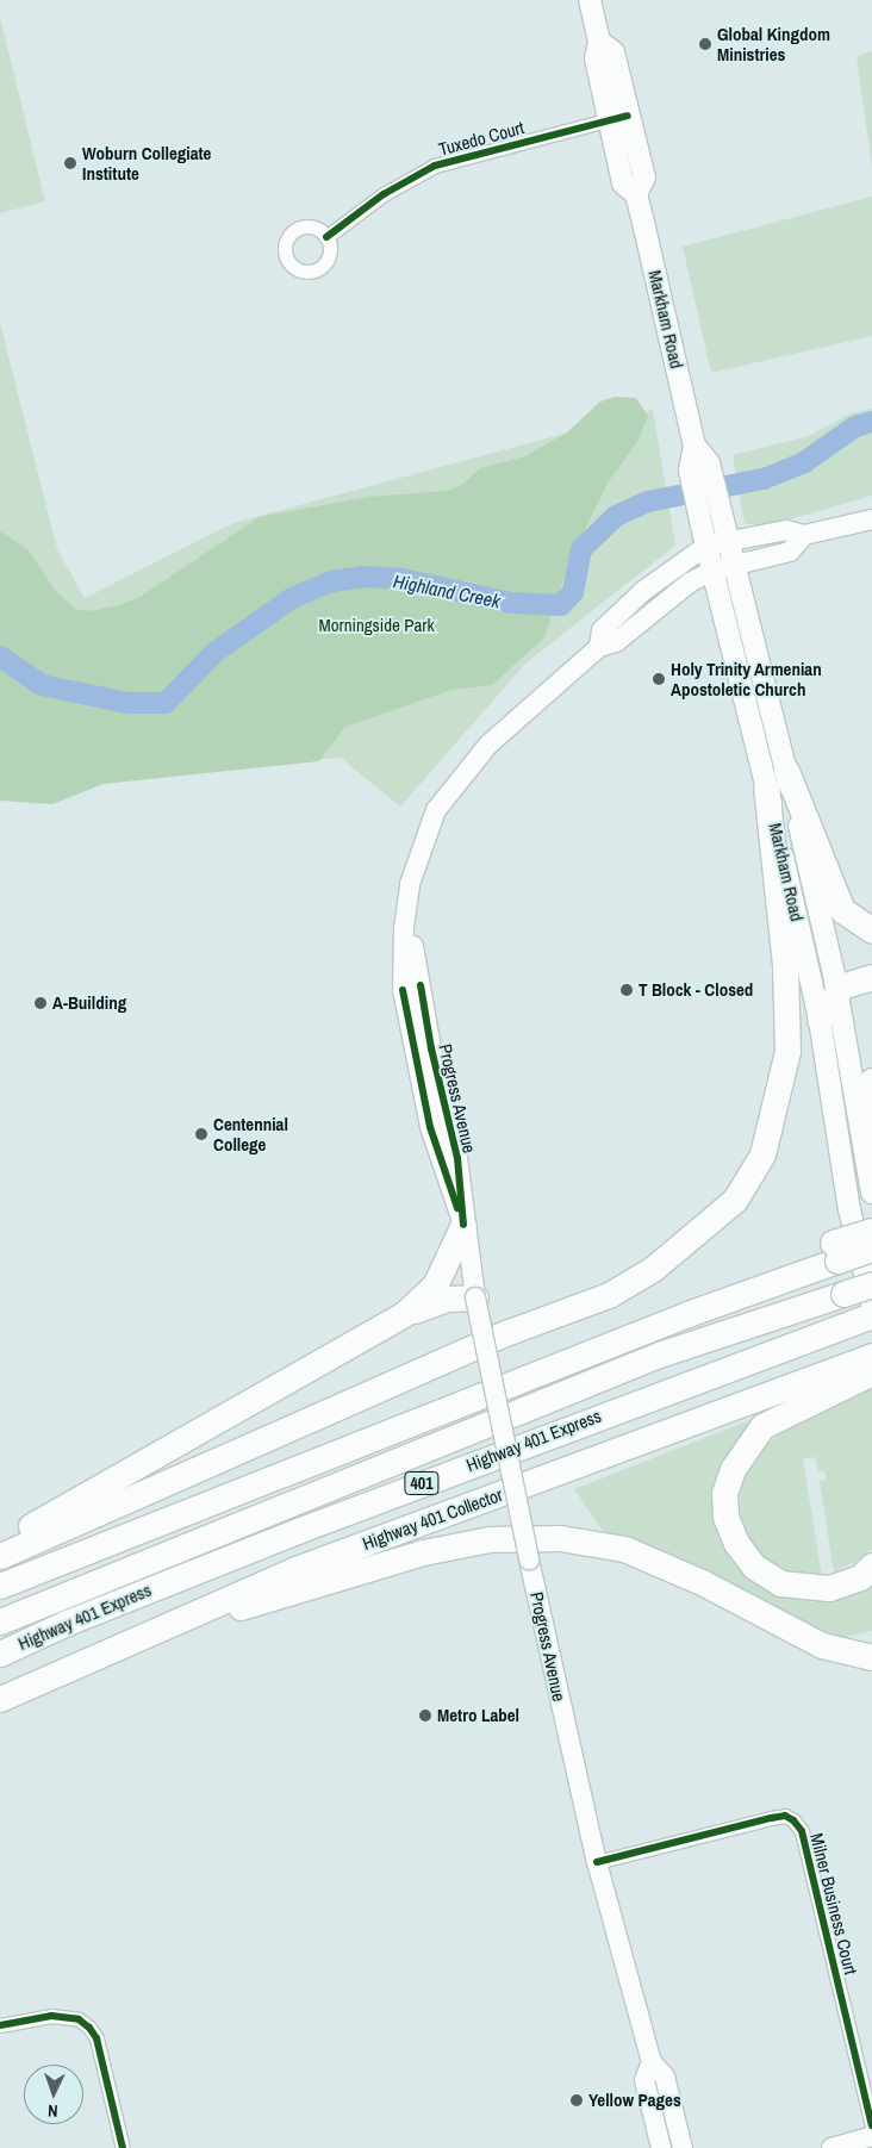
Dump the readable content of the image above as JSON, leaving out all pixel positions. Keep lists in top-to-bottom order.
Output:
{
  "streets": {
    "highway": ["Highway 401 Express", "401", "Highway 401 Collector"],
    "main road": ["Markham Road", "Progress Avenue"],
    "street": ["Tuxedo Court", "Milner Business Court"]
  },
  "crossings": [
    ["Tuxedo Court", "Markham Road"],
    ["Markham Road", "Progress Avenue"],
    ["Progress Avenue", "Milner Business Court"]
  ],
  "water": ["Highland Creek"],
  "parks": ["Morningside Park"],
  "places": [
    "Global Kingdom Ministries",
    "Woburn Collegiate Institute",
    "Holy Trinity Armenian Apostoletic Church",
    "T Block - Closed",
    "A-Building",
    "Centennial College",
    "Metro Label",
    "Yellow Pages"
  ],
  "north": "bottom"
}
